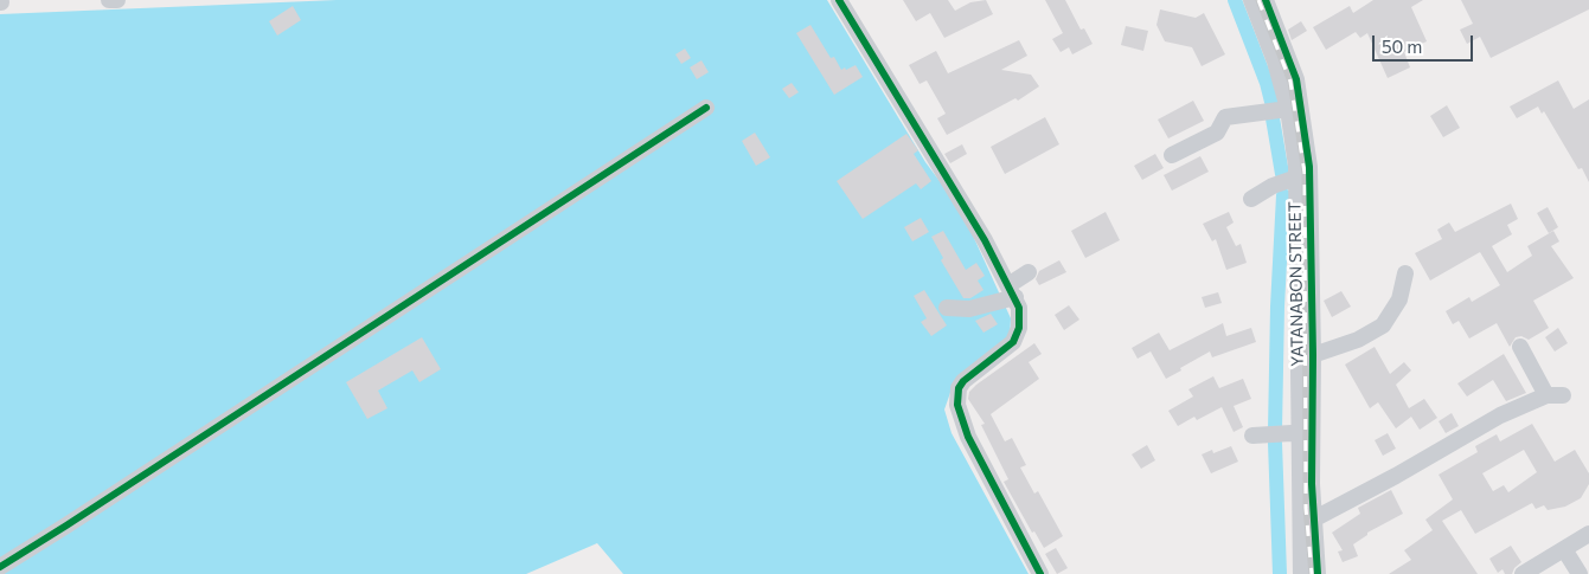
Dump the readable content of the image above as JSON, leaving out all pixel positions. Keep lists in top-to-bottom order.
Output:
{
  "streets": {
    "street": ["YATANABON STREET"]
  },
  "scale_bar": "50 m"
}
